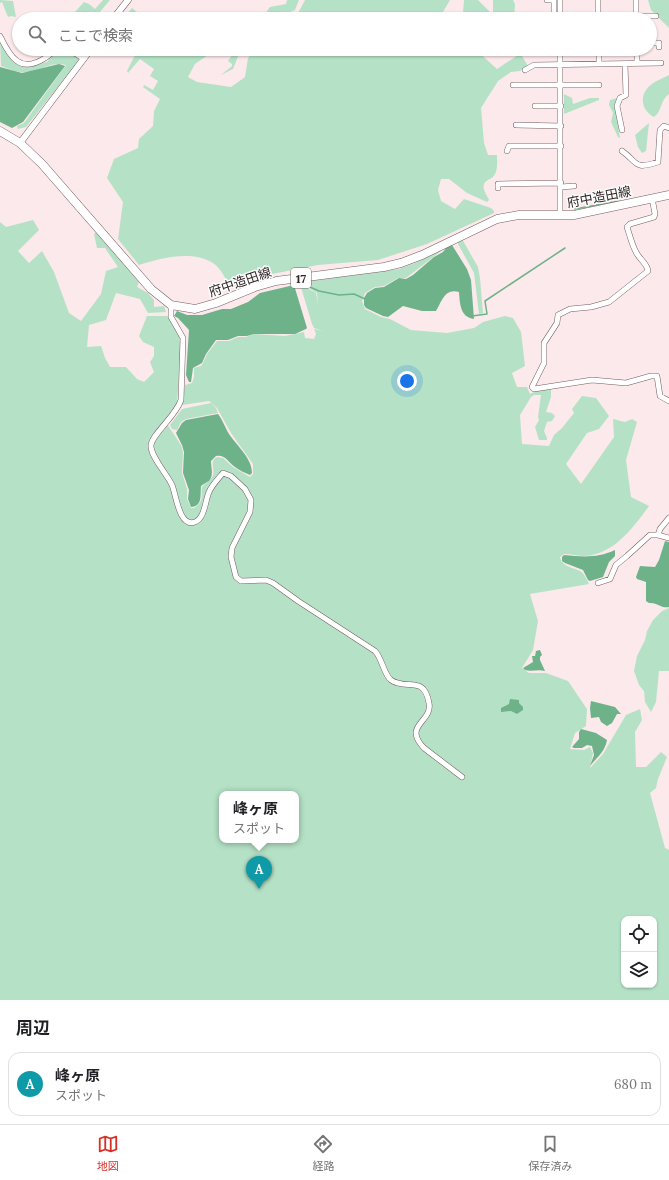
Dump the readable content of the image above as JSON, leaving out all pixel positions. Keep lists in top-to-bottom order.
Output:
{
  "streets": {
    "main road": ["府中造田線", "17"]
  },
  "page": {
    "search": "ここで検索",
    "popup": ["峰ヶ原", "スポット"],
    "pins": "A",
    "heading": "周辺",
    "list": [
      {
        "mark": "A",
        "name": "峰ヶ原",
        "note": "スポット",
        "value": "680 m"
      }
    ],
    "nav": ["地図", "経路", "保存済み"]
  }
}
